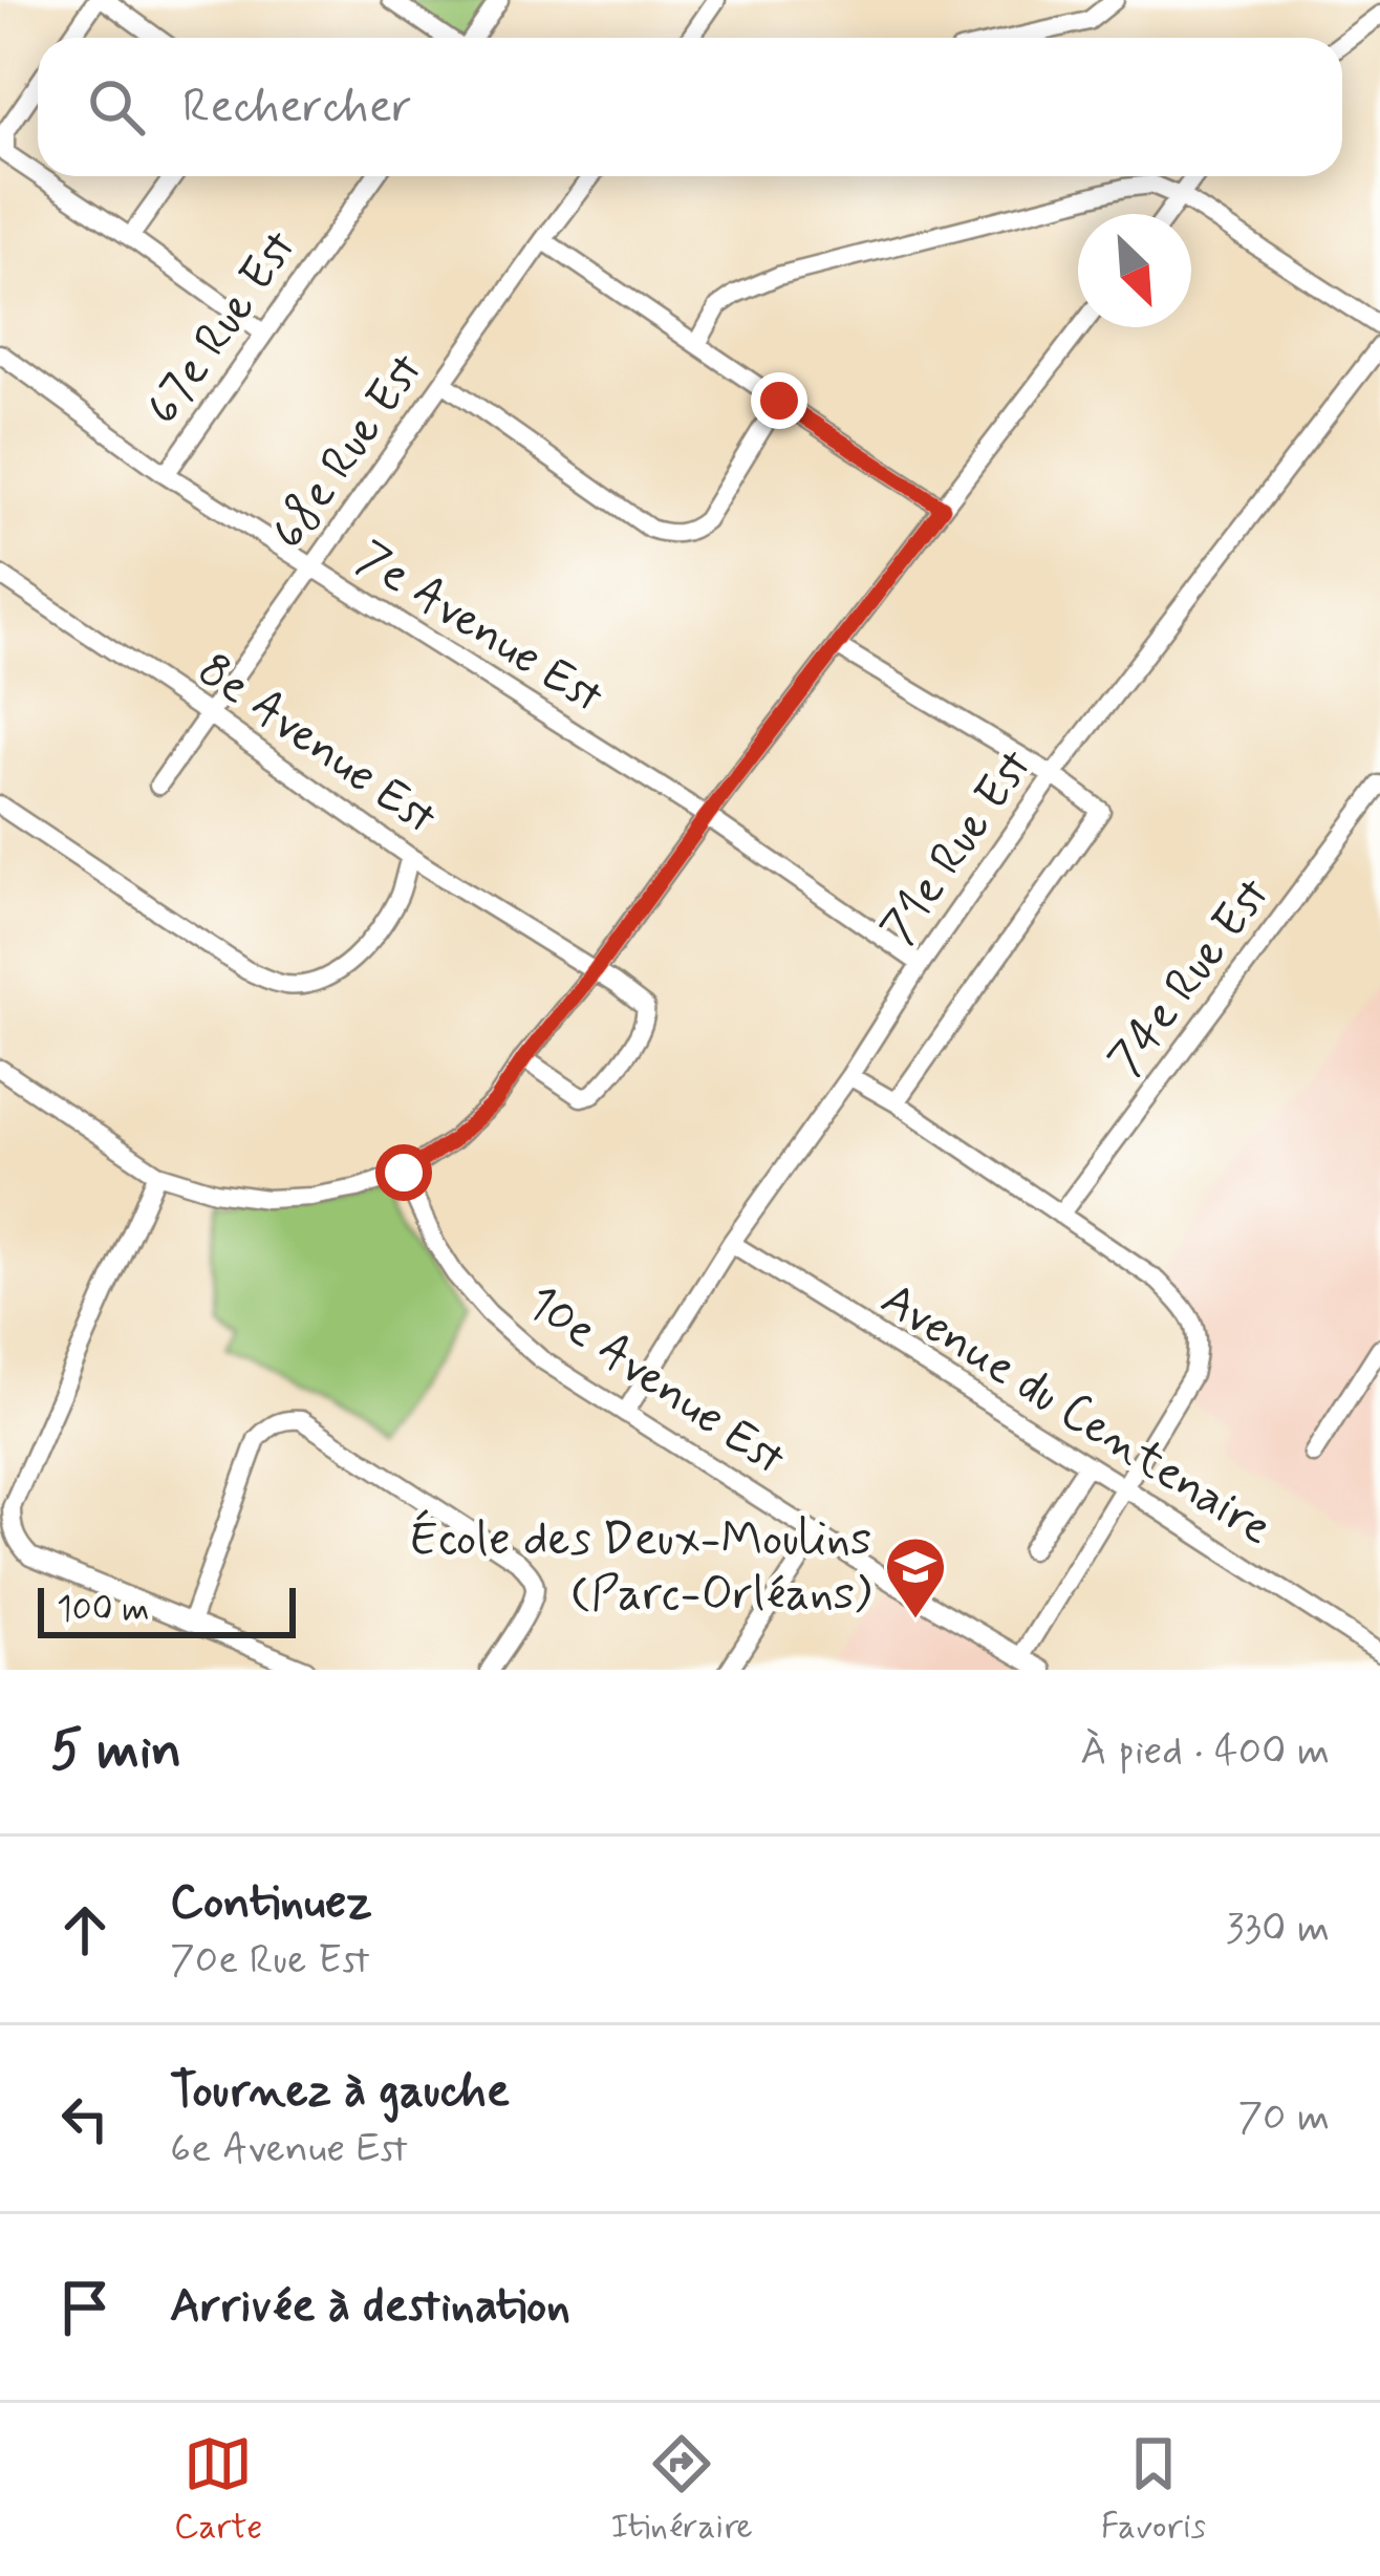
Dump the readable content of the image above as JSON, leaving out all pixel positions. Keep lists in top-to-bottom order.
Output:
{
  "streets": {
    "street": [
      "67e Rue Est",
      "68e Rue Est",
      "7e Avenue Est",
      "8e Avenue Est",
      "71e Rue Est",
      "74e Rue Est",
      "10e Avenue Est",
      "Avenue du Centenaire"
    ]
  },
  "crossings": [
    ["67e Rue Est", "7e Avenue Est"],
    ["68e Rue Est", "7e Avenue Est"],
    ["68e Rue Est", "8e Avenue Est"],
    ["7e Avenue Est", "71e Rue Est"],
    ["71e Rue Est", "10e Avenue Est"],
    ["71e Rue Est", "Avenue du Centenaire"]
  ],
  "places": {
    "school or university": ["École des Deux-Moulins (Parc-Orléans)"]
  },
  "scale_bar": "100 m",
  "north": "bottom right",
  "page": {
    "search": "Rechercher",
    "scale": "100 m",
    "heading": ["5 min", "À pied · 400 m"],
    "list": [
      ["Continuez", "70e Rue Est", "330 m"],
      ["Tournez à gauche", "6e Avenue Est", "70 m"],
      "Arrivée à destination"
    ],
    "nav": ["Carte", "Itinéraire", "Favoris"]
  }
}
